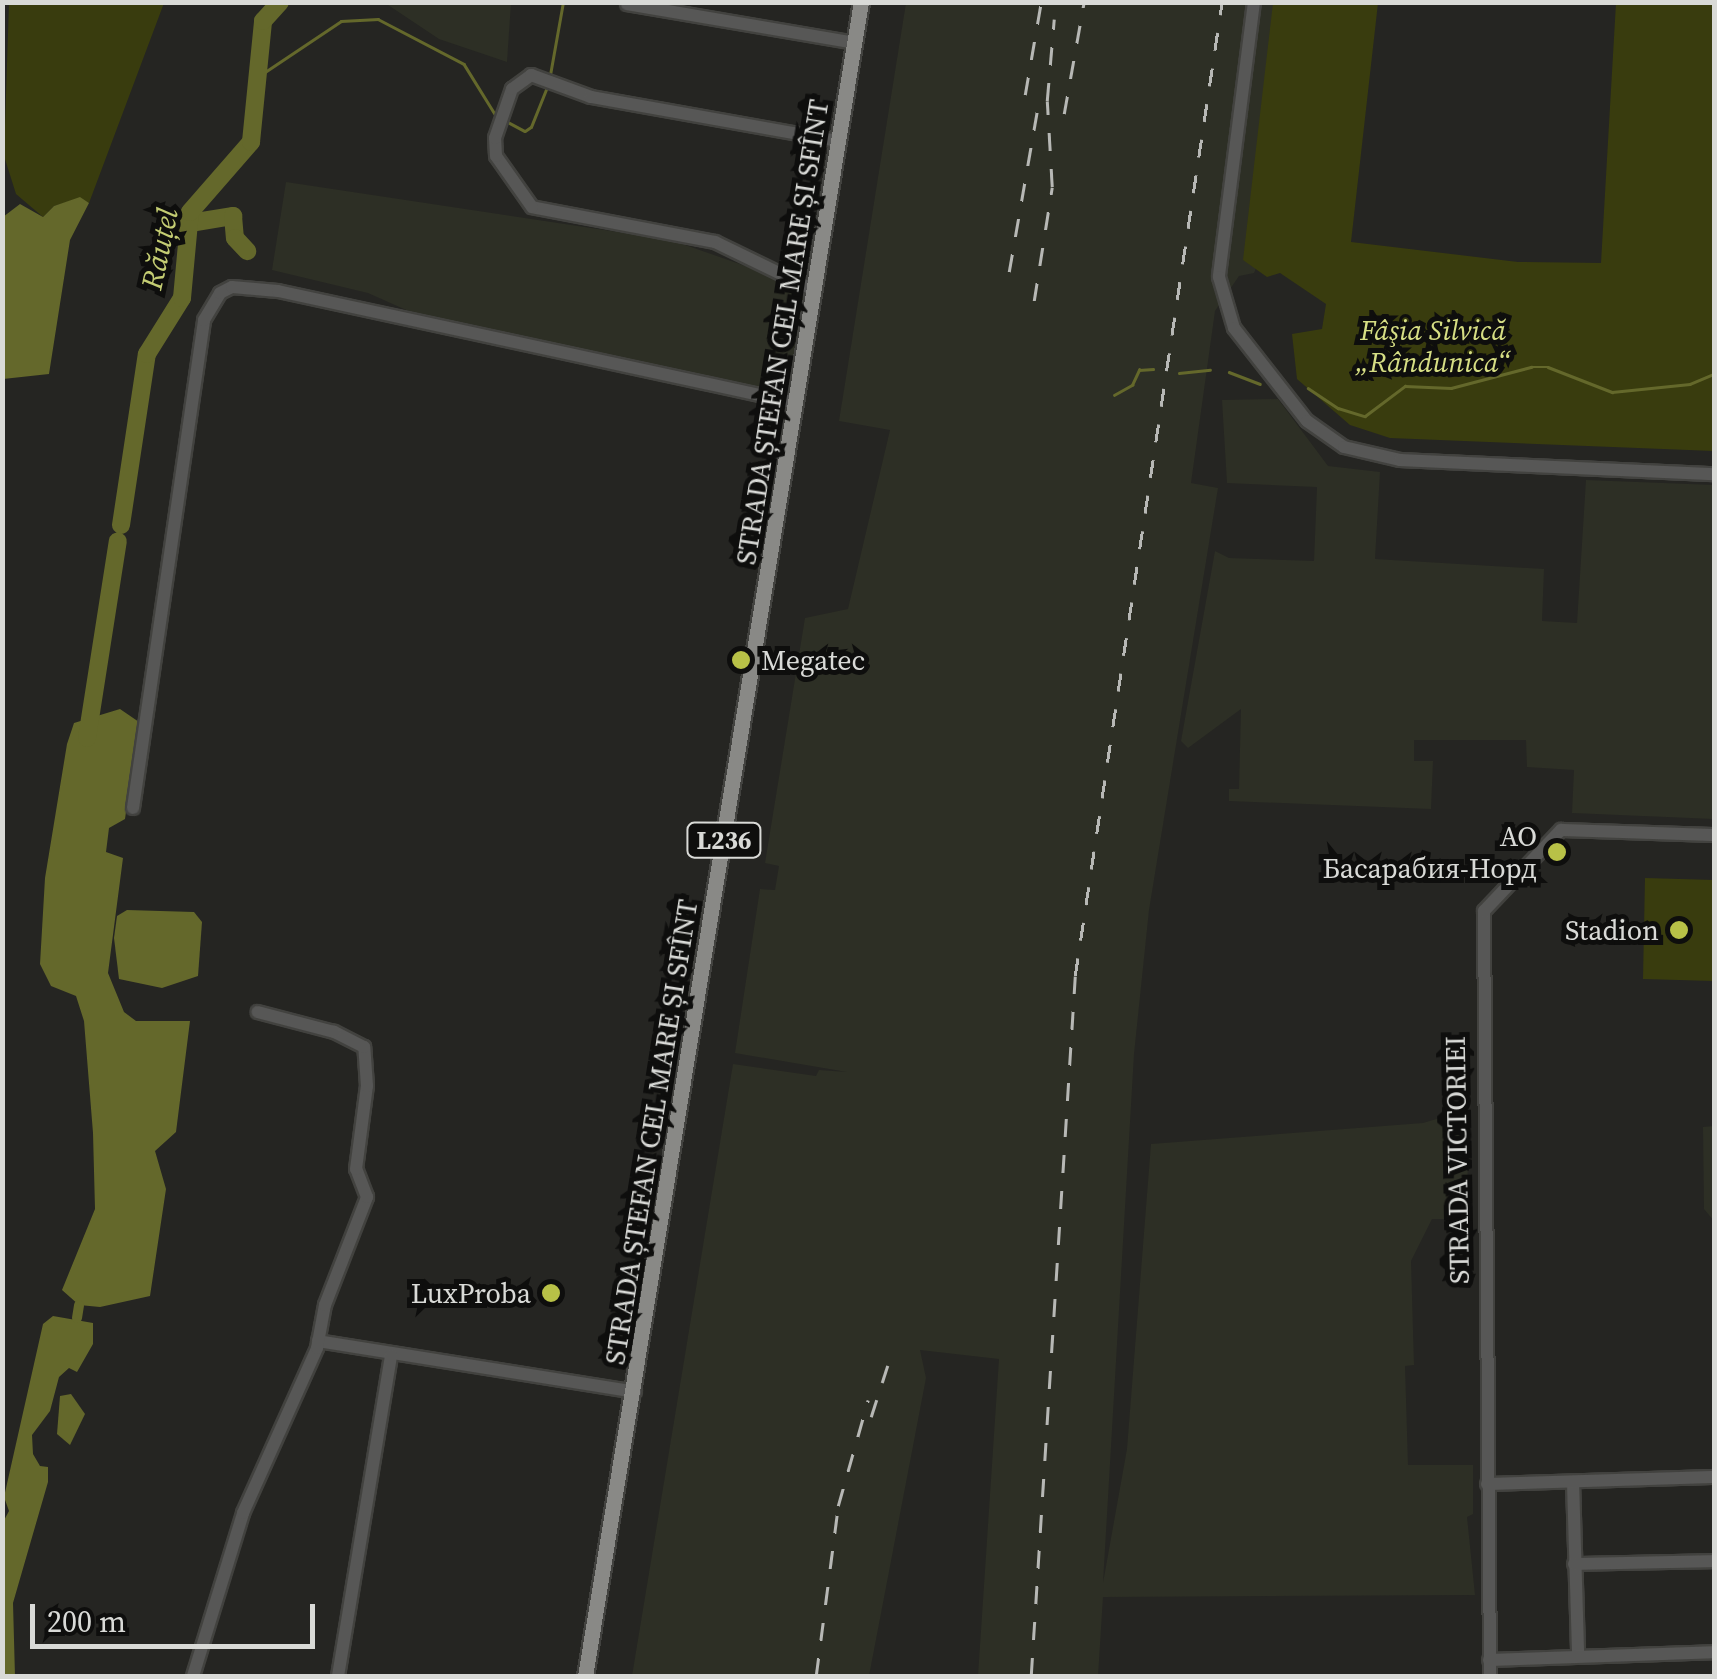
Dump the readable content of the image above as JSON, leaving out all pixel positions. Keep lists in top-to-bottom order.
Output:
{
  "streets": {
    "main road": ["STRADA ȘTEFAN CEL MARE ȘI SFÎNT", "L236"],
    "street": ["STRADA VICTORIEI"]
  },
  "water": ["Răuțel"],
  "parks": ["Fâşia Silvică „Rândunica“"],
  "places": [
    "Megatec",
    "АО Басарабия-Норд",
    "Stadion",
    "LuxProba"
  ],
  "scale_bar": "200 m"
}
